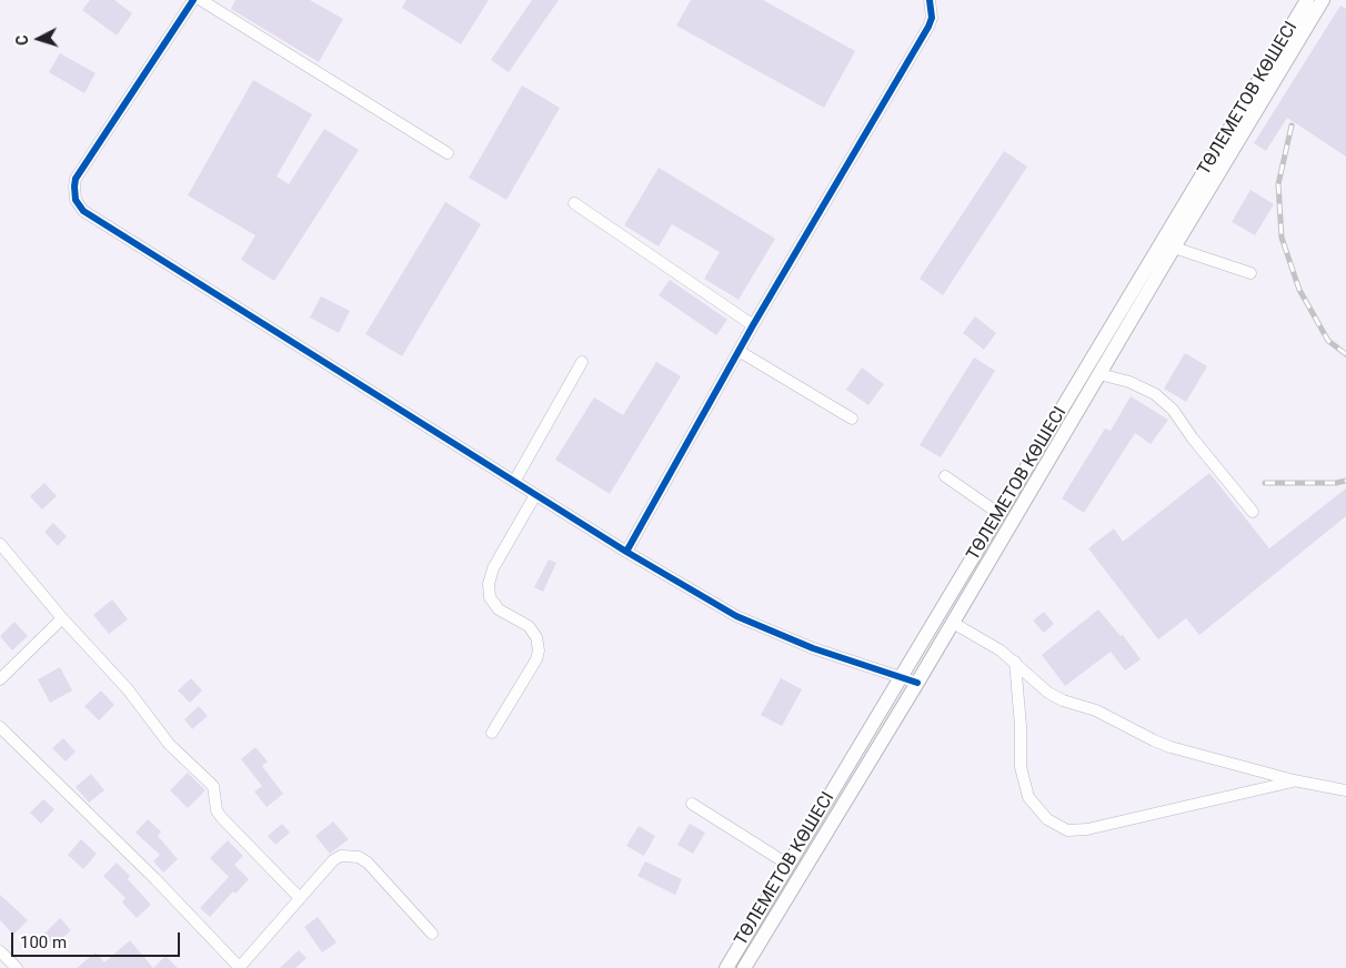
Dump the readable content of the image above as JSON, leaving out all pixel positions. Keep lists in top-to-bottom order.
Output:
{
  "streets": {
    "main road": ["ТӨЛЕМЕТОВ КӨШЕСІ"]
  },
  "scale_bar": "100 m",
  "north": "left"
}
